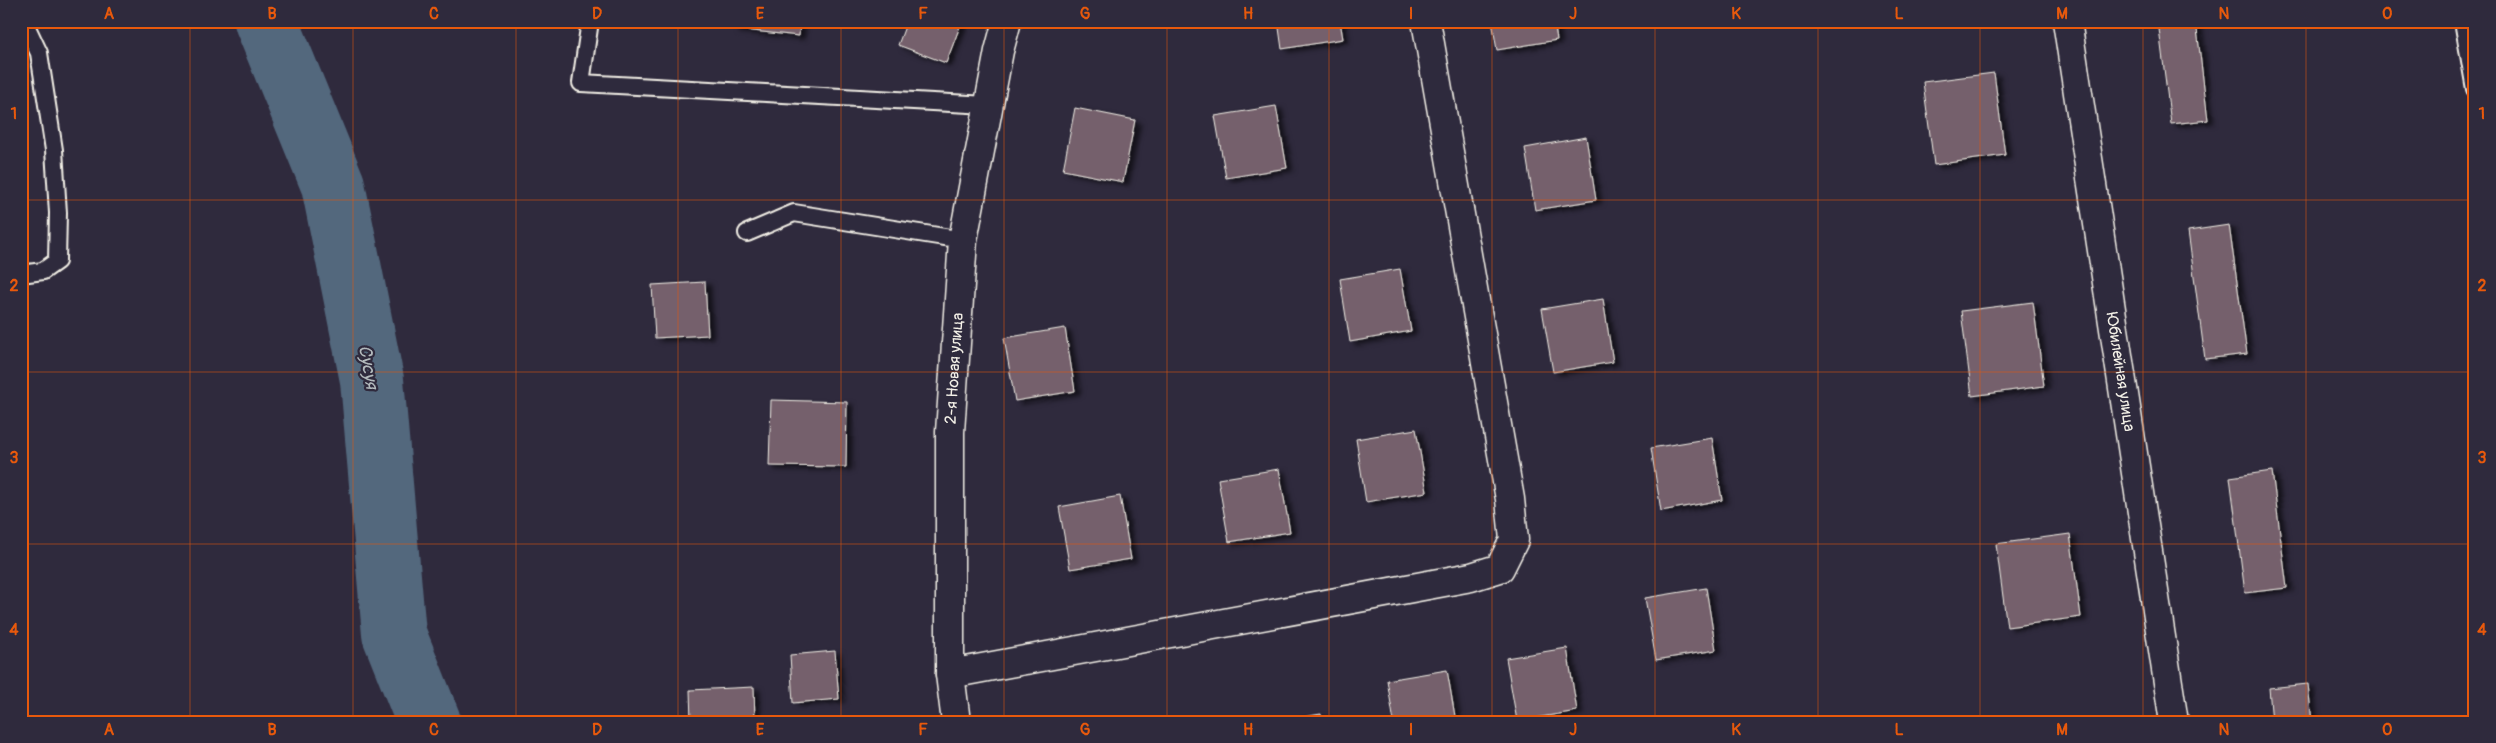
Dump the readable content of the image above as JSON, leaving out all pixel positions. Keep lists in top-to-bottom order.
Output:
{
  "streets": {
    "street": ["2-я Новая улица", "Юбилейная улица"]
  },
  "water": ["Сусуя"],
  "grid": {
    "columns": [
      "A",
      "B",
      "C",
      "D",
      "E",
      "F",
      "G",
      "H",
      "I",
      "J",
      "K",
      "L",
      "M",
      "N",
      "O"
    ],
    "rows": [
      "1",
      "2",
      "3",
      "4"
    ]
  }
}
